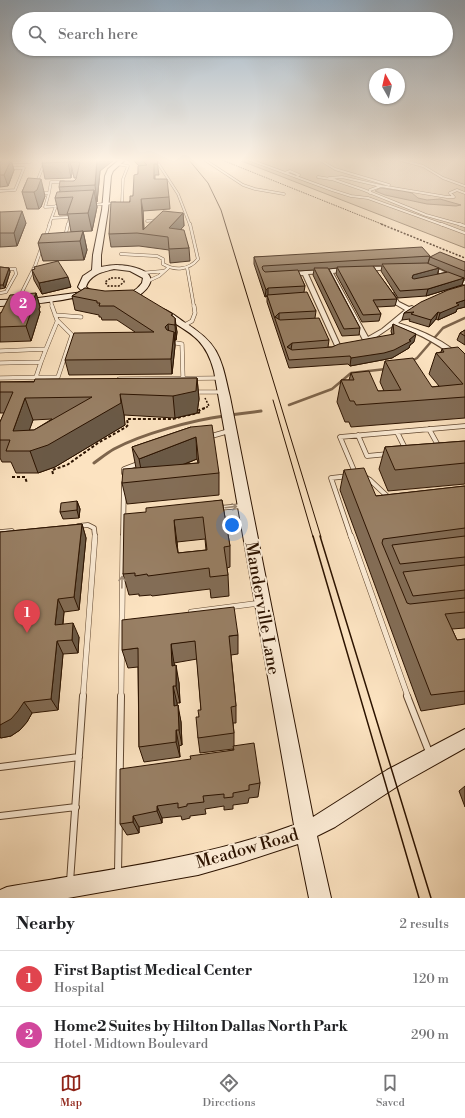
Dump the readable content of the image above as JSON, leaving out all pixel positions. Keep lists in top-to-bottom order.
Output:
{
  "streets": {
    "street": ["Manderville Lane", "Meadow Road"]
  },
  "crossings": [
    ["Manderville Lane", "Meadow Road"]
  ],
  "north": "top",
  "page": {
    "search": "Search here",
    "pins": ["2", "1"],
    "heading": ["Nearby", "2 results"],
    "list": [
      {
        "mark": "1",
        "name": "First Baptist Medical Center",
        "note": "Hospital",
        "value": "120 m"
      },
      {
        "mark": "2",
        "name": "Home2 Suites by Hilton Dallas North Park",
        "note": "Hotel · Midtown Boulevard",
        "value": "290 m"
      }
    ],
    "nav": ["Map", "Directions", "Saved"]
  }
}
